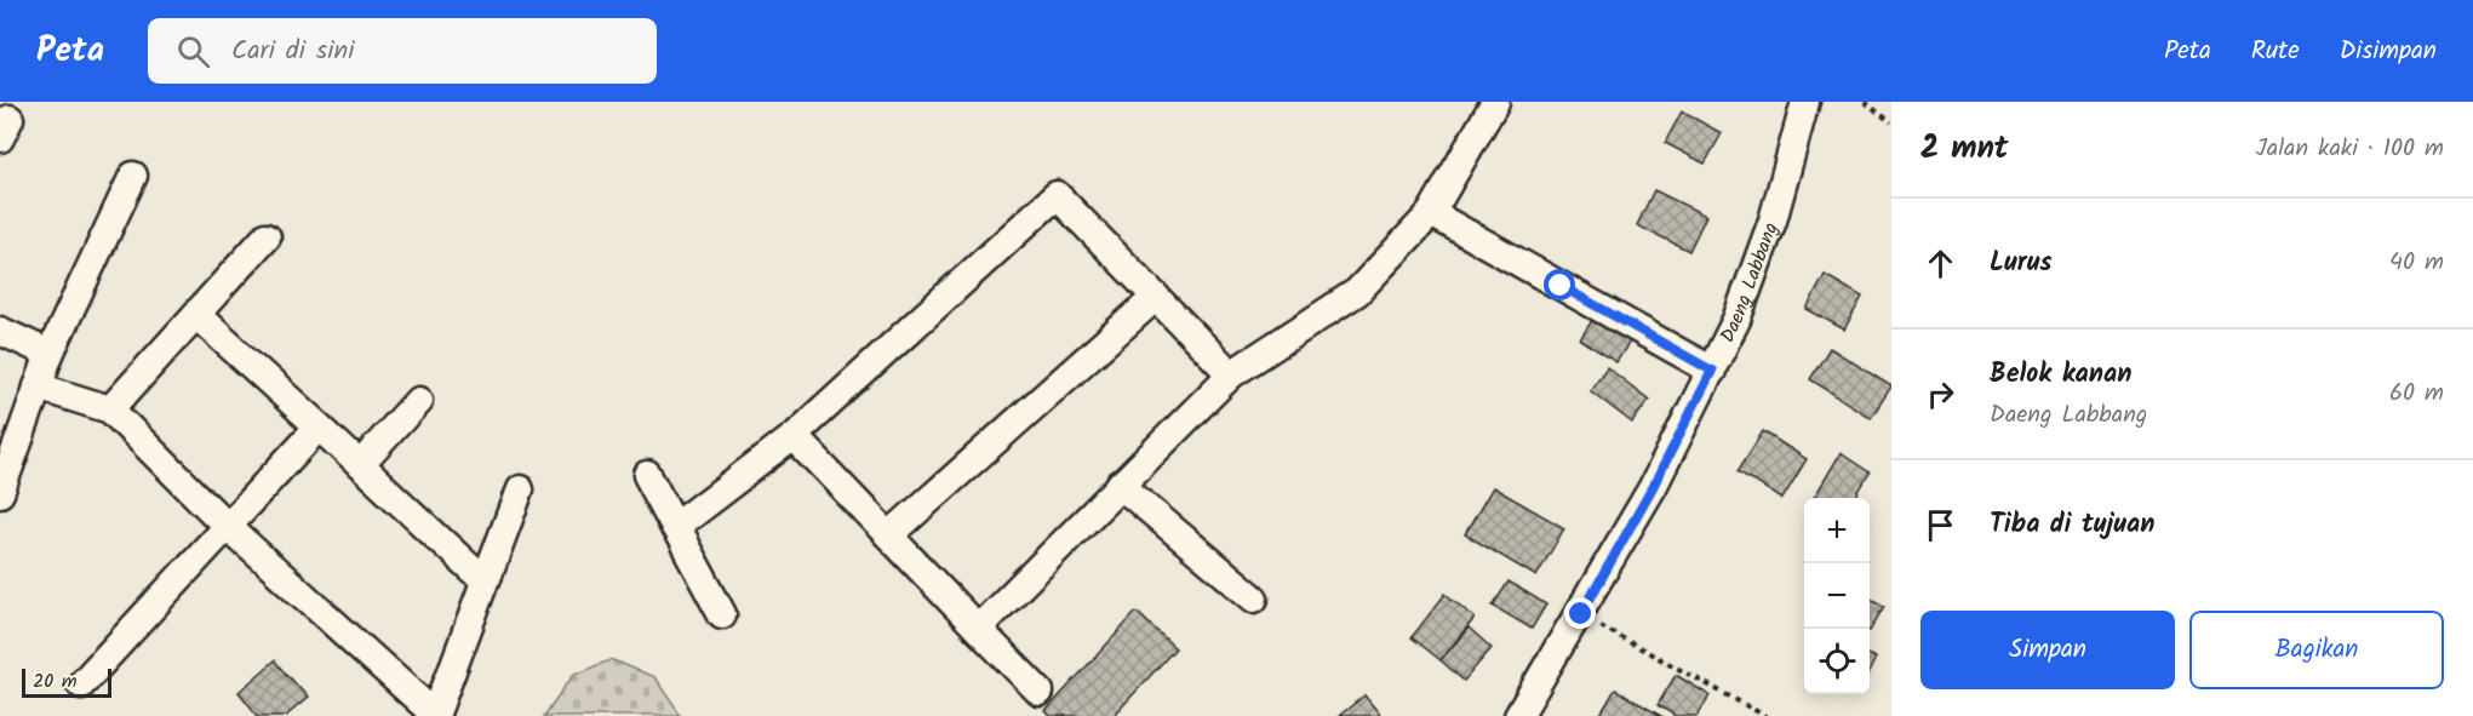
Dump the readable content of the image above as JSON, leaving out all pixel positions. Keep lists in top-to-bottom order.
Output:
{
  "streets": {
    "street": ["Daeng Labbang"]
  },
  "scale_bar": "20 m",
  "page": {
    "header": "Peta",
    "search": "Cari di sini",
    "nav": ["Peta", "Rute", "Disimpan"],
    "heading": ["2 mnt", "Jalan kaki · 100 m"],
    "list": [
      ["Lurus", "40 m"],
      ["Belok kanan", "Daeng Labbang", "60 m"],
      "Tiba di tujuan"
    ],
    "map_buttons": ["+", "−"],
    "buttons": ["Simpan", "Bagikan"],
    "scale": "20 m"
  }
}
